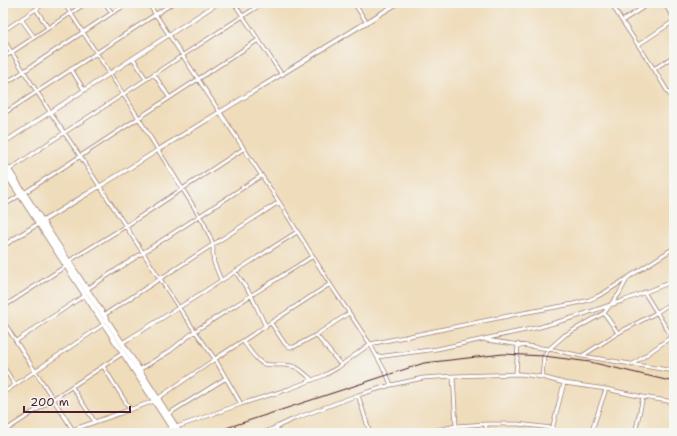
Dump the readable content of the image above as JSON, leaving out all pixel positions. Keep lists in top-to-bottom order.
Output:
{
  "scale_bar": "200 m"
}
